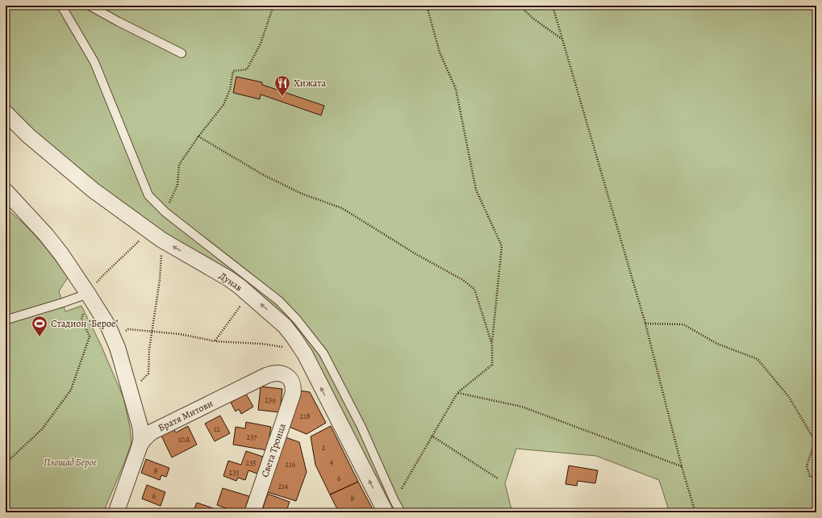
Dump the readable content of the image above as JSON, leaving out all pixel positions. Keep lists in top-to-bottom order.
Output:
{
  "streets": {
    "street": ["Дунав", "Братя Митови", "Света Троица"]
  },
  "crossings": [
    ["Братя Митови", "Света Троица"]
  ],
  "one_way": ["Дунав"],
  "parks": ["Площад Берое"],
  "places": {
    "restaurant": ["Хижата"],
    "sports": ["Стадион \"Берое\""]
  },
  "house_numbers": [
    "239",
    "218",
    "12",
    "237",
    "10A",
    "2",
    "4",
    "235",
    "216",
    "8",
    "233",
    "6",
    "214",
    "6",
    "8"
  ]
}
